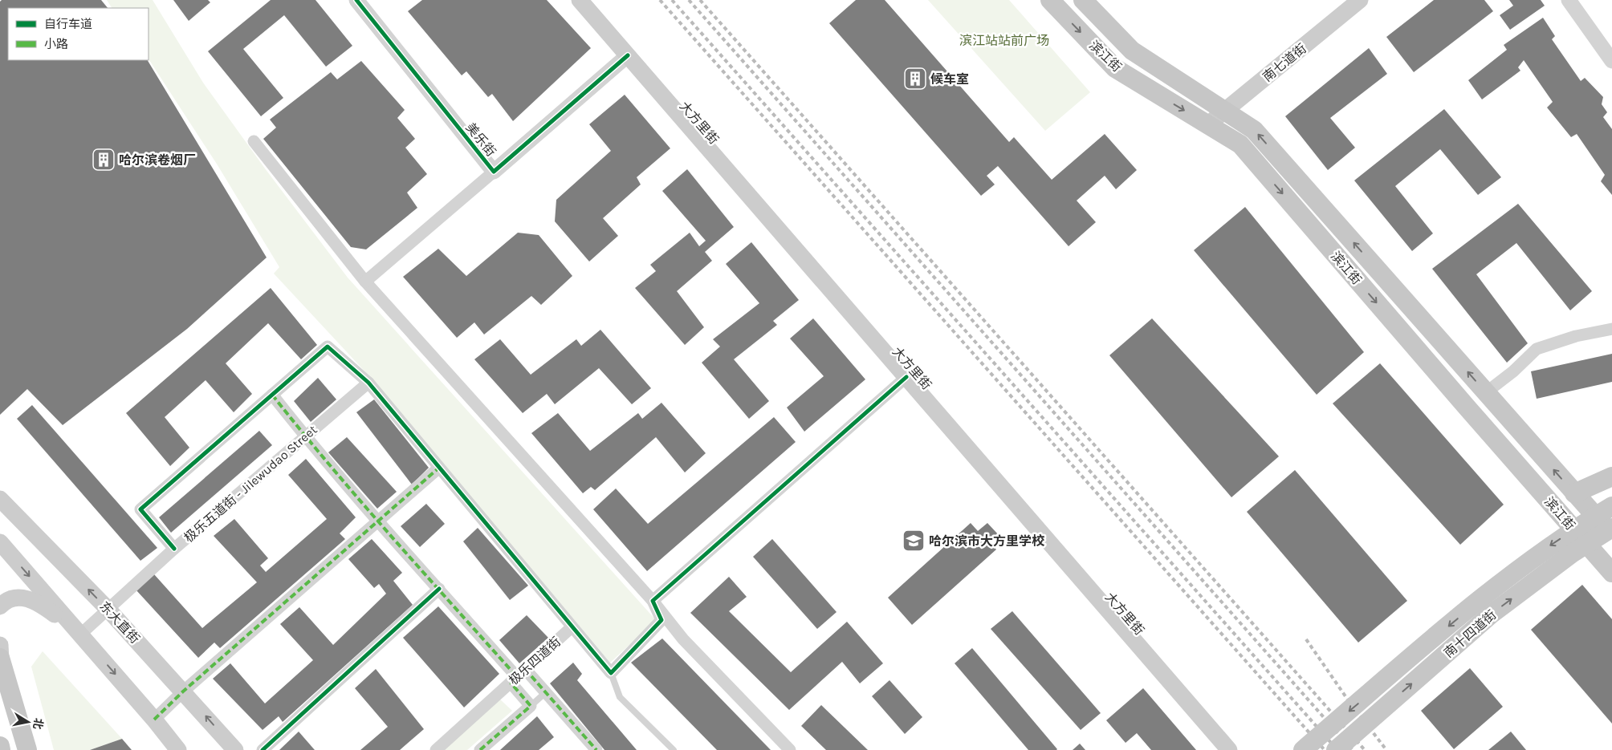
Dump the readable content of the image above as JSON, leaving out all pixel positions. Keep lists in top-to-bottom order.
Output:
{
  "streets": {
    "main road": [
      "滨江街",
      "南七道街",
      "大方里街",
      "东大直街",
      "南十四道街"
    ],
    "street": ["美乐街", "极乐五道街 - Jilewudao Street", "极乐四道街"]
  },
  "crossings": [
    ["滨江街", "南七道街"],
    ["大方里街", "美乐街"],
    ["极乐五道街 - Jilewudao Street", "东大直街"]
  ],
  "parks": ["滨江站站前广场"],
  "places": {
    "building": ["候车室", "哈尔滨卷烟厂"],
    "school or university": ["哈尔滨市大方里学校"]
  },
  "legend": ["自行车道", "小路"],
  "north": "right"
}
